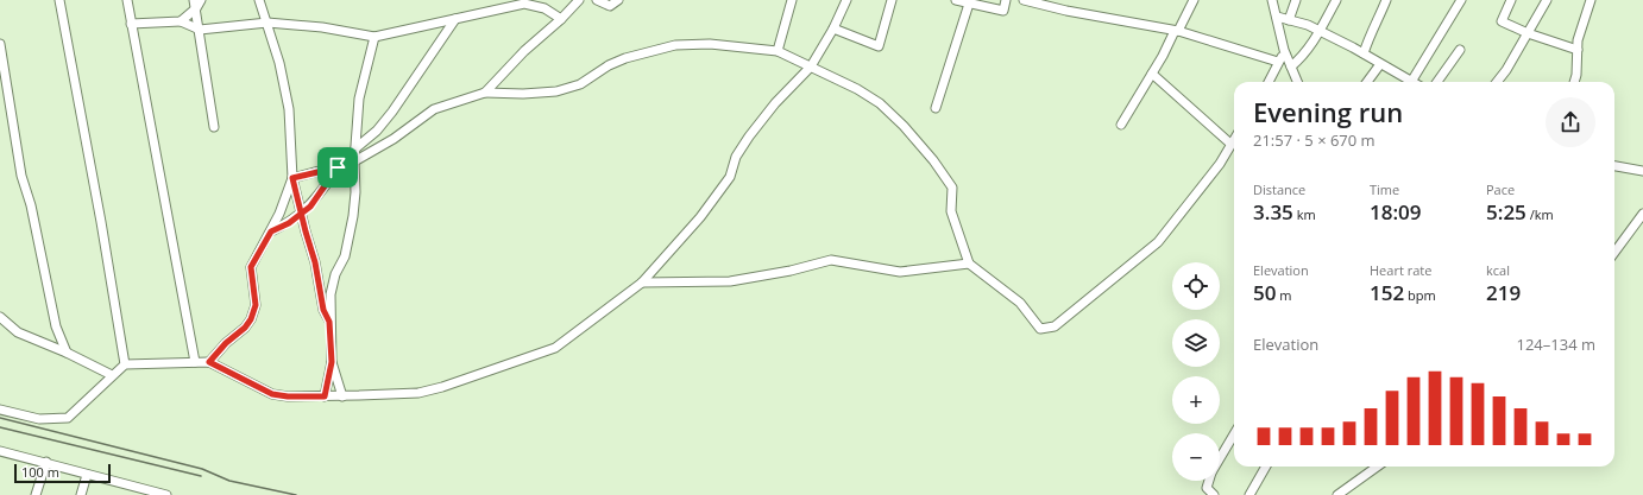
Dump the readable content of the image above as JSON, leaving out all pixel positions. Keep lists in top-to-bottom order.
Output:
{
  "scale_bar": "100 m",
  "page": {
    "heading": ["Evening run", "21:57 · 5 × 670 m"],
    "stats": [
      ["Distance", "3.35 km"],
      ["Time", "18:09"],
      ["Pace", "5:25 /km"],
      ["Elevation", "50 m"],
      ["Heart rate", "152 bpm"],
      ["kcal", "219"]
    ],
    "map_buttons": ["+", "−"],
    "chart": ["Elevation", "124–134 m"],
    "scale": "100 m"
  }
}
